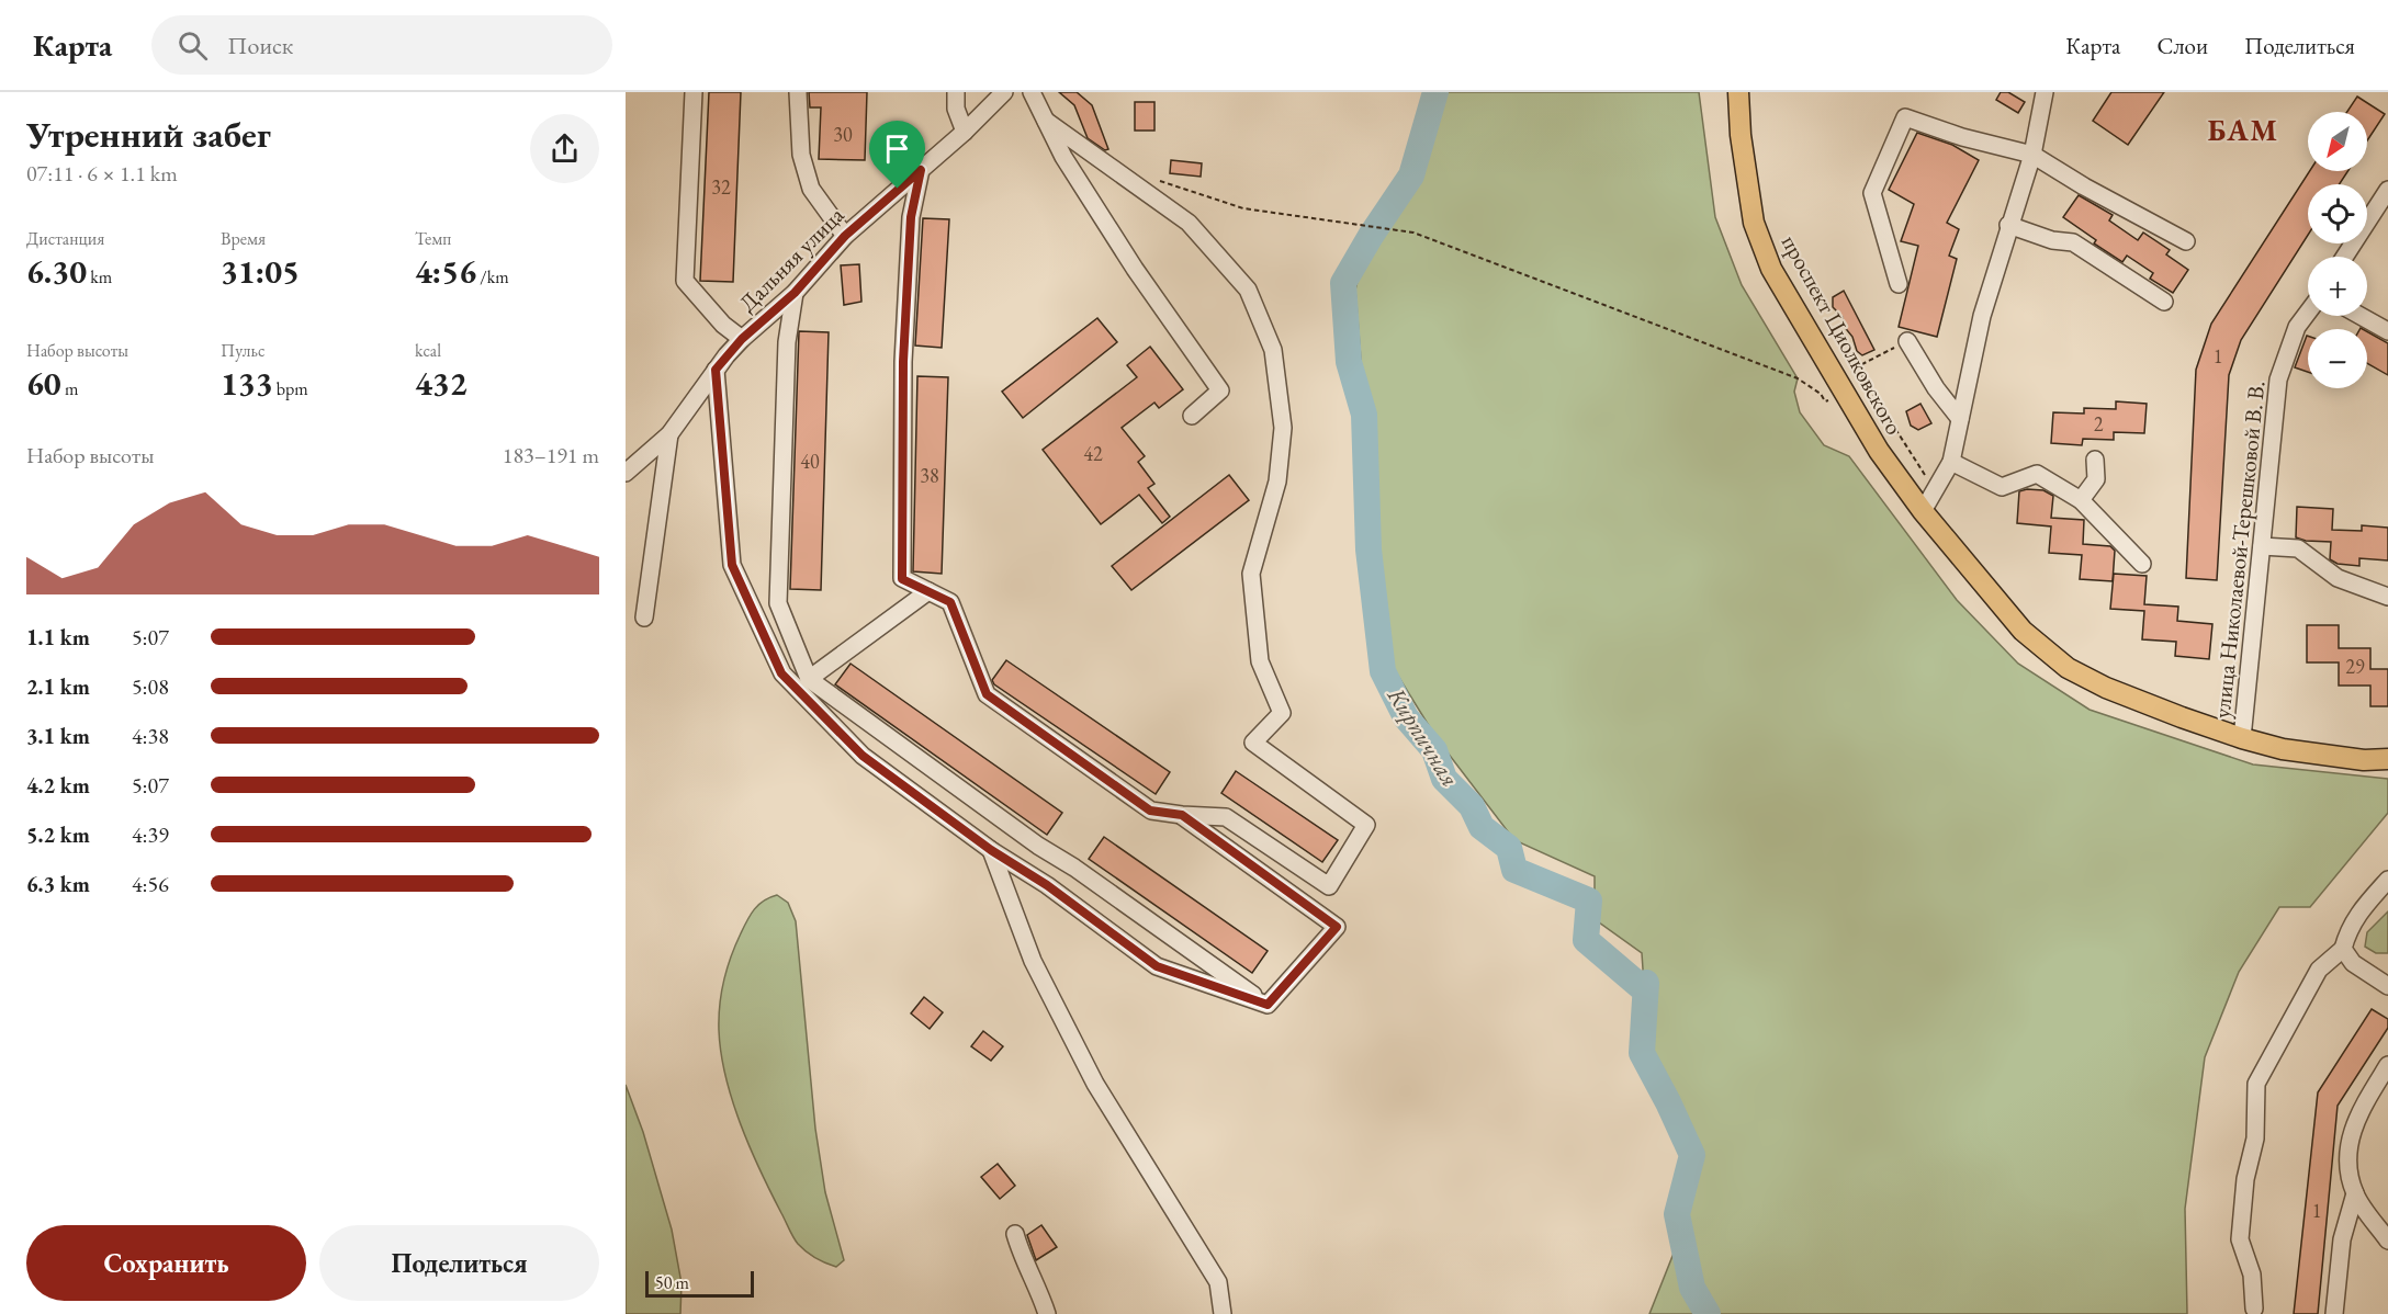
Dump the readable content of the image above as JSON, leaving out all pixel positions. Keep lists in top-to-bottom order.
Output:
{
  "streets": {
    "main road": ["проспект Циолковского"],
    "street": ["Дальняя улица", "улица Николаевой-Терешковой В. В."]
  },
  "crossings": [
    ["проспект Циолковского", "улица Николаевой-Терешковой В. В."]
  ],
  "districts": ["БАМ"],
  "water": ["Кирпичная"],
  "house_numbers": [
    "30",
    "32",
    "1",
    "2",
    "42",
    "40",
    "38",
    "29",
    "1"
  ],
  "scale_bar": "50 m",
  "north": "bottom left",
  "page": {
    "header": "Карта",
    "search": "Поиск",
    "nav": ["Карта", "Слои", "Поделиться"],
    "heading": ["Утренний забег", "07:11 · 6 × 1.1 km"],
    "map_buttons": ["+", "−"],
    "stats": [
      ["Дистанция", "6.30 km"],
      ["Время", "31:05"],
      ["Темп", "4:56 /km"],
      ["Набор высоты", "60 m"],
      ["Пульс", "133 bpm"],
      ["kcal", "432"]
    ],
    "chart": ["Набор высоты", "183–191 m"],
    "list": [
      {
        "name": "1.1 km",
        "note": "5:07"
      },
      {
        "name": "2.1 km",
        "note": "5:08"
      },
      {
        "name": "3.1 km",
        "note": "4:38"
      },
      {
        "name": "4.2 km",
        "note": "5:07"
      },
      {
        "name": "5.2 km",
        "note": "4:39"
      },
      {
        "name": "6.3 km",
        "note": "4:56"
      }
    ],
    "buttons": ["Сохранить", "Поделиться"],
    "scale": "50 m"
  }
}
